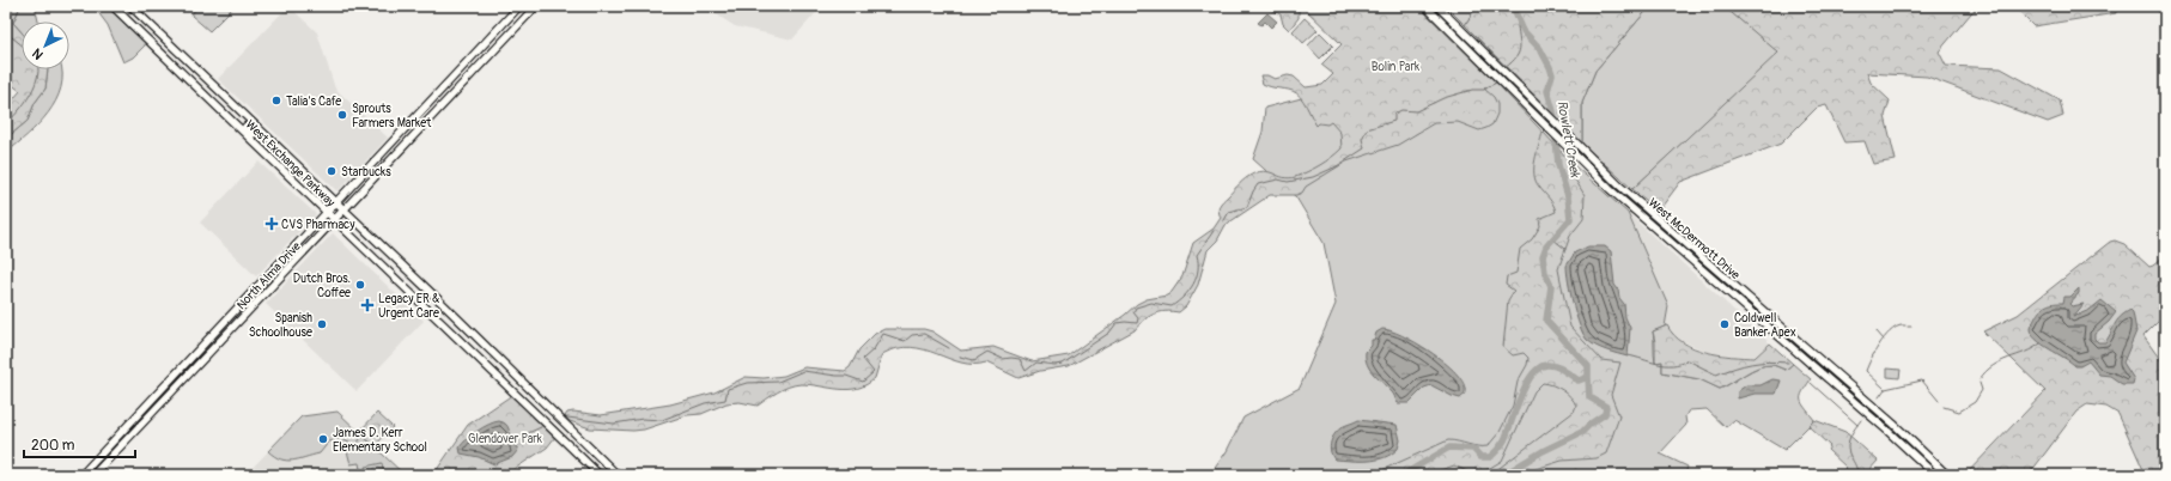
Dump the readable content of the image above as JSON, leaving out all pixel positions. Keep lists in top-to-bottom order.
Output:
{
  "streets": {
    "main road": ["West Exchange Parkway", "West McDermott Drive", "North Alma Drive"]
  },
  "crossings": [
    ["West Exchange Parkway", "North Alma Drive"]
  ],
  "water": ["Rowlett Creek"],
  "parks": ["Bolin Park", "Glendover Park"],
  "places": {
    "other": [
      "Talia's Cafe",
      "Sprouts Farmers Market",
      "Starbucks",
      "Dutch Bros. Coffee",
      "Spanish Schoolhouse",
      "Coldwell Banker Apex",
      "James D. Kerr Elementary School"
    ],
    "health": ["CVS Pharmacy", "Legacy ER & Urgent Care"]
  },
  "scale_bar": "200 m",
  "north": "bottom left"
}
